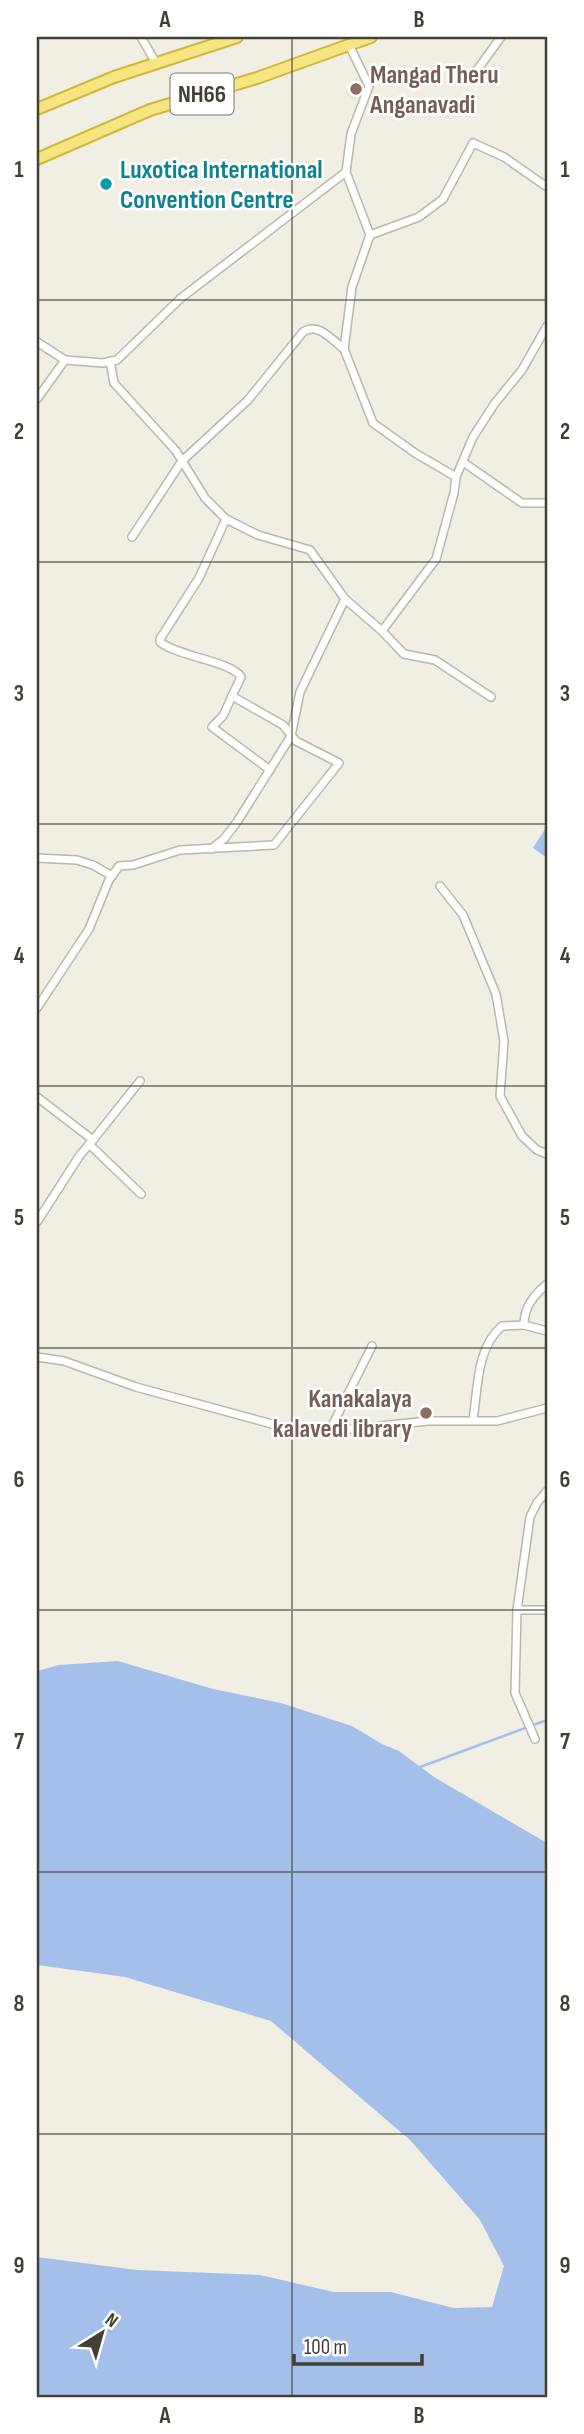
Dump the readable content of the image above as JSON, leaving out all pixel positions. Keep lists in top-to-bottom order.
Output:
{
  "streets": {
    "highway": ["NH66"]
  },
  "places": ["Mangad Theru Anganavadi", "Luxotica International Convention Centre", "Kanakalaya kalavedi library"],
  "scale_bar": "100 m",
  "north": "top right",
  "grid": {
    "columns": ["A", "B"],
    "rows": [
      "1",
      "2",
      "3",
      "4",
      "5",
      "6",
      "7",
      "8",
      "9"
    ]
  }
}
